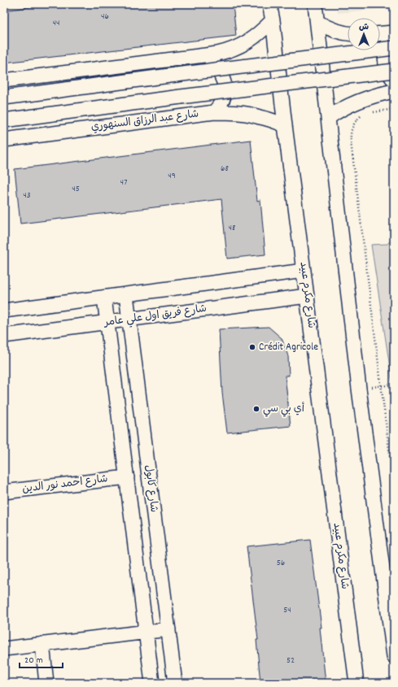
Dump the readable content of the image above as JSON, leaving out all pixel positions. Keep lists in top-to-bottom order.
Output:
{
  "streets": {
    "street": [
      "شارع عبد الرزاق السنهوري",
      "شارع مكرم عبيد",
      "شارع فريق اول علي عامر",
      "شارع احمد نور الدين",
      "شارع كابول"
    ]
  },
  "crossings": [
    ["شارع عبد الرزاق السنهوري", "شارع مكرم عبيد"],
    ["شارع مكرم عبيد", "شارع فريق اول علي عامر"],
    ["شارع فريق اول علي عامر", "شارع كابول"],
    ["شارع احمد نور الدين", "شارع كابول"]
  ],
  "places": ["Crédit Agricole", "أي بي سي"],
  "house_numbers": [
    "46",
    "44",
    "68",
    "49",
    "47",
    "45",
    "43",
    "48",
    "56",
    "54",
    "52"
  ],
  "scale_bar": "20 m",
  "north": "top"
}
